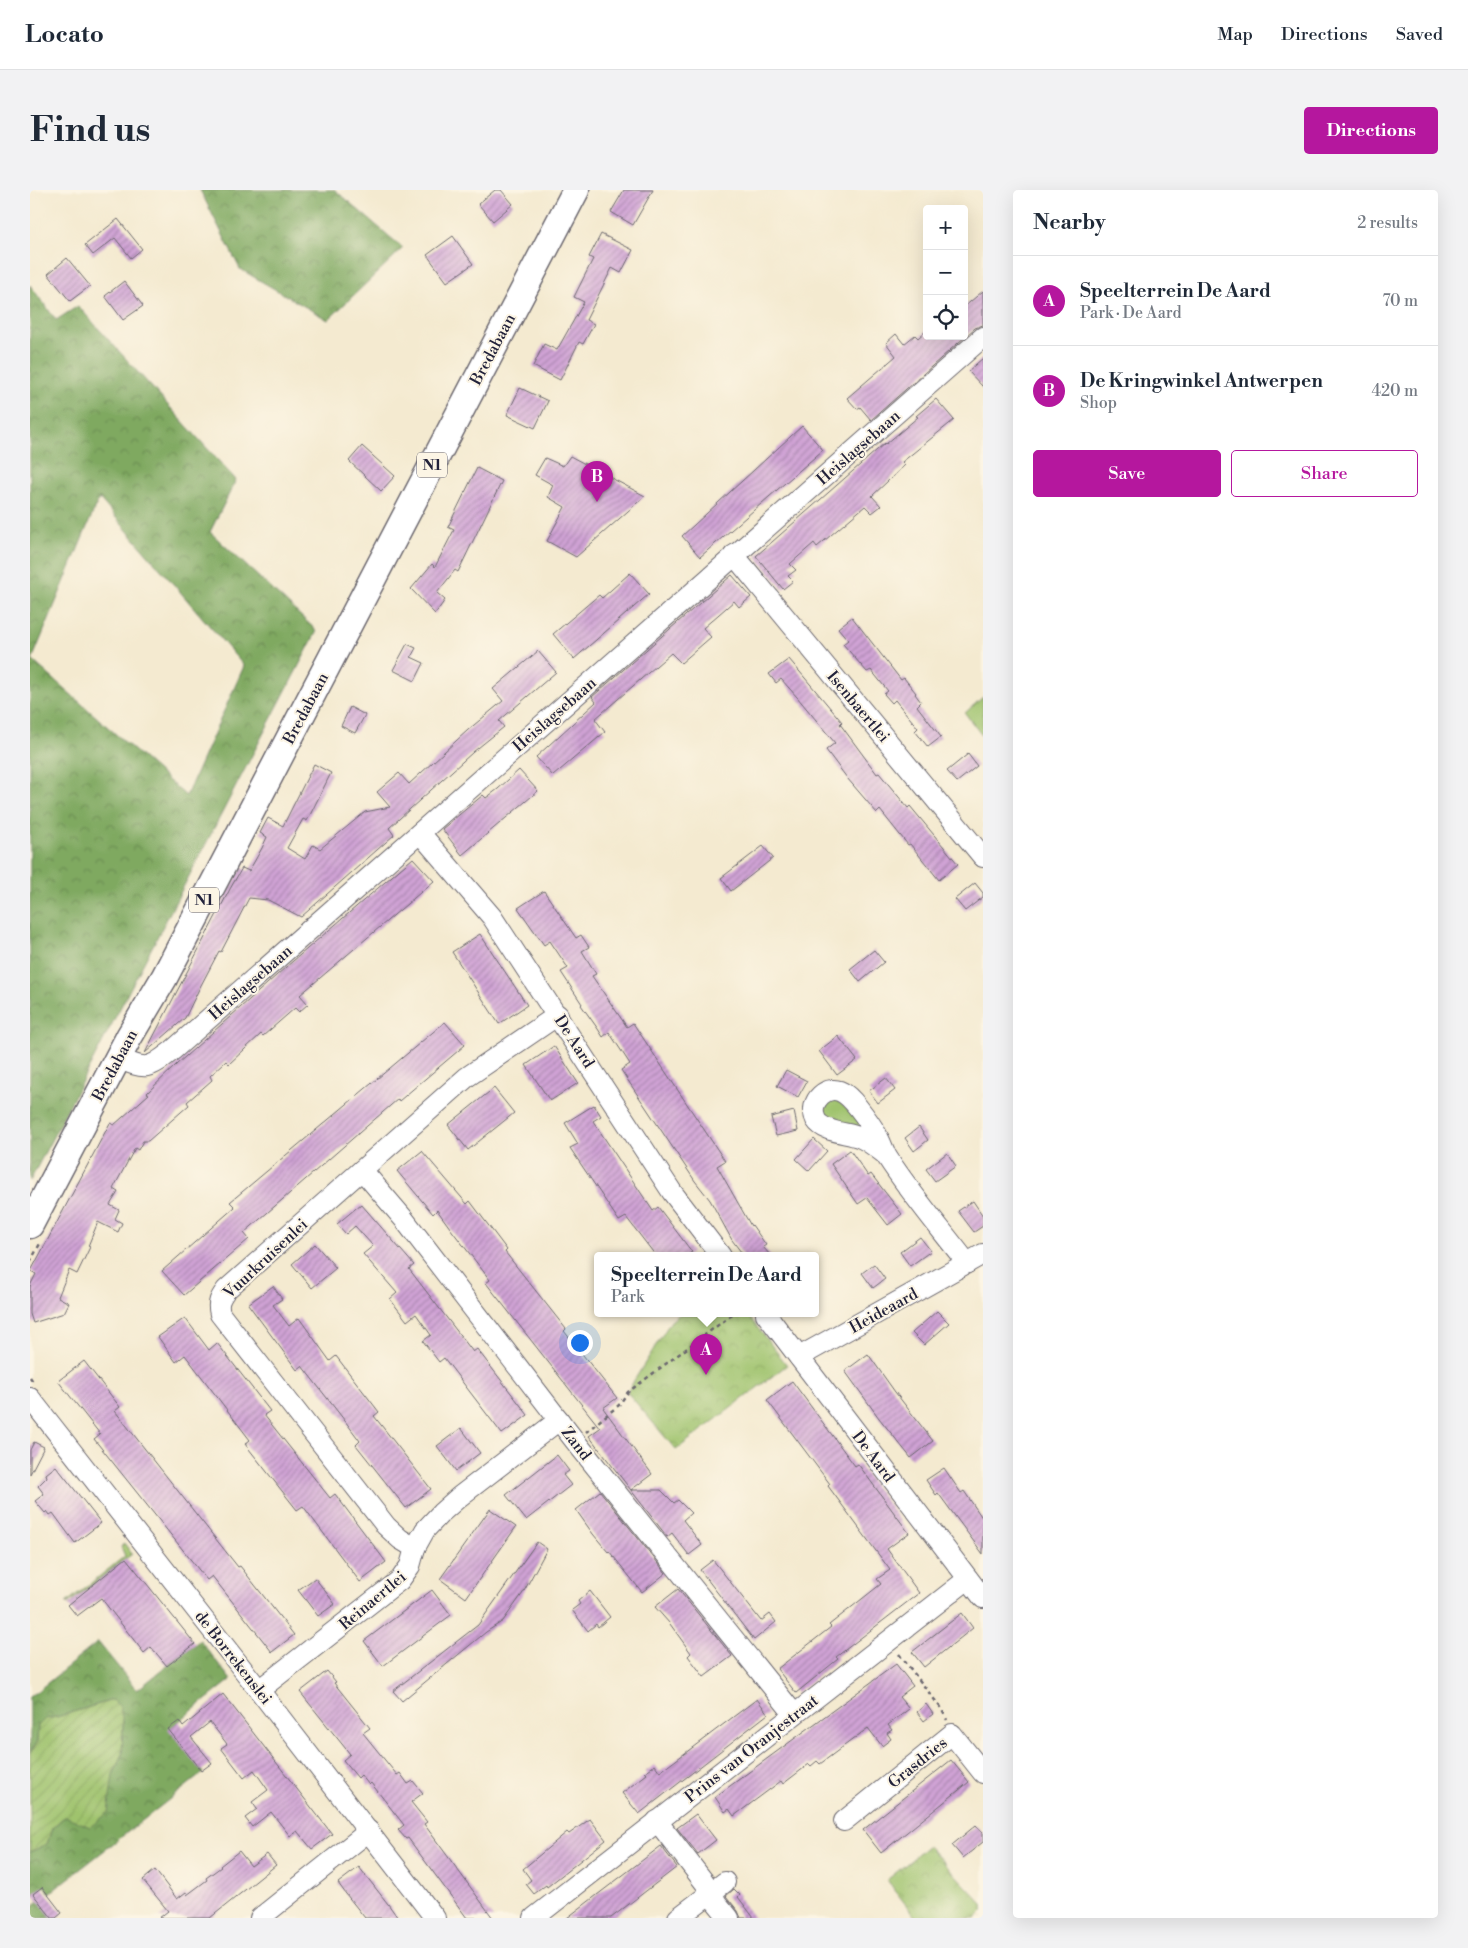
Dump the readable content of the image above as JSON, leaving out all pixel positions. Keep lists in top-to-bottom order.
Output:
{
  "streets": {
    "main road": ["Bredabaan", "N1"],
    "street": [
      "Heislagsebaan",
      "Isenbaertlei",
      "De Aard",
      "Vuurkruisenlei",
      "Heideaard",
      "Zand",
      "Reinaertlei",
      "de Borrekenslei",
      "Prins van Oranjestraat",
      "Grasdries"
    ]
  },
  "crossings": [
    ["Bredabaan", "Heislagsebaan"],
    ["Heislagsebaan", "Isenbaertlei"],
    ["Heislagsebaan", "De Aard"],
    ["De Aard", "Vuurkruisenlei"],
    ["De Aard", "Heideaard"],
    ["De Aard", "Prins van Oranjestraat"],
    ["Vuurkruisenlei", "Zand"],
    ["Vuurkruisenlei", "Reinaertlei"],
    ["Zand", "Reinaertlei"],
    ["Zand", "Prins van Oranjestraat"],
    ["Reinaertlei", "de Borrekenslei"]
  ],
  "page": {
    "header": "Locato",
    "nav": ["Map", "Directions", "Saved"],
    "buttons": [
      "Directions",
      ["Save", "Share"]
    ],
    "title": "Find us",
    "heading": ["Nearby", "2 results"],
    "map_buttons": ["+", "−"],
    "list": [
      {
        "mark": "A",
        "name": "Speelterrein De Aard",
        "note": "Park · De Aard",
        "value": "70 m"
      },
      {
        "mark": "B",
        "name": "De Kringwinkel Antwerpen",
        "note": "Shop",
        "value": "420 m"
      }
    ],
    "pins": ["B", "A"],
    "popup": ["Speelterrein De Aard", "Park"]
  }
}
